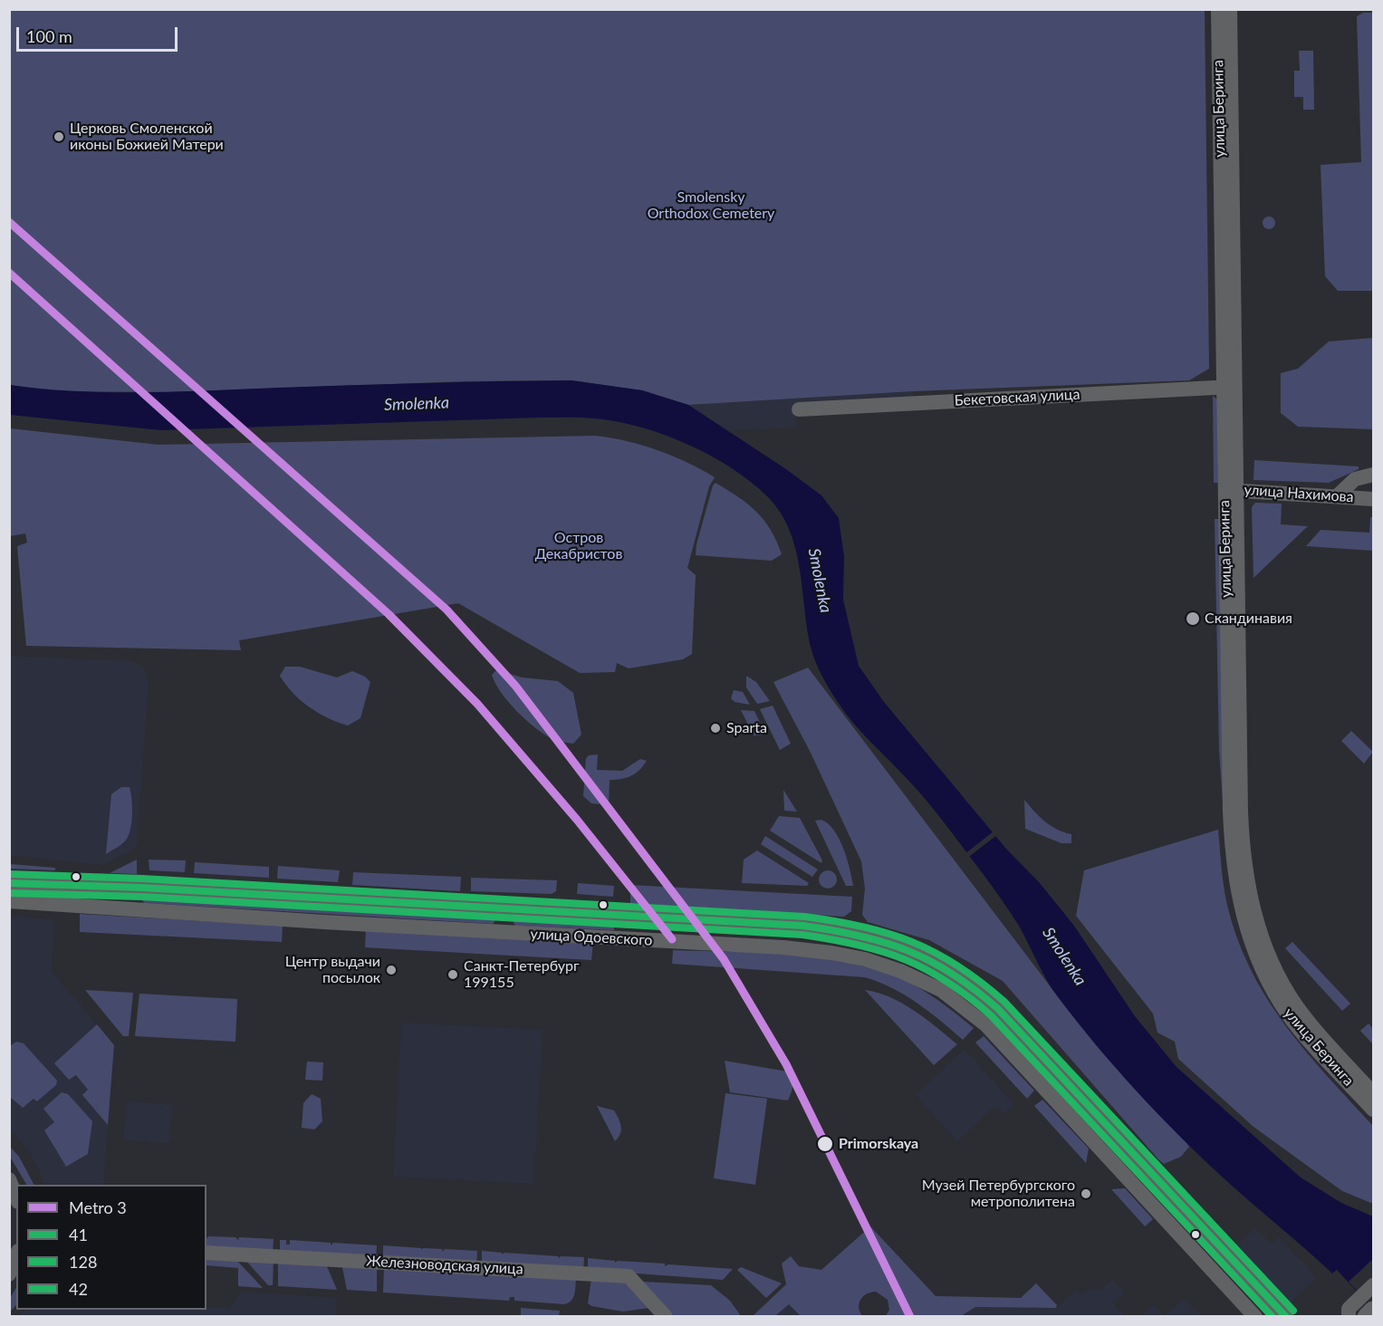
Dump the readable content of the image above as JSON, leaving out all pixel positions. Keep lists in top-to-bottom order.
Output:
{
  "streets": {
    "street": [
      "улица Беринга",
      "Бекетовская улица",
      "улица Нахимова",
      "улица Одоевского",
      "Железноводская улица"
    ]
  },
  "crossings": [
    ["улица Беринга", "Бекетовская улица"],
    ["улица Беринга", "улица Нахимова"]
  ],
  "water": ["Smolenka"],
  "parks": ["Smolensky Orthodox Cemetery", "Остров Декабристов"],
  "places": [
    "Церковь Смоленской иконы Божией Матери",
    "Скандинавия",
    "Sparta",
    "Центр выдачи посылок",
    "Санкт-Петербург 199155",
    "Primorskaya",
    "Музей Петербургского метрополитена"
  ],
  "lines": [
    "metro line 3",
    "transit line 42",
    "transit line 41",
    "transit line 128"
  ],
  "legend": [
    "Metro 3",
    "41",
    "128",
    "42"
  ],
  "scale_bar": "100 m"
}
